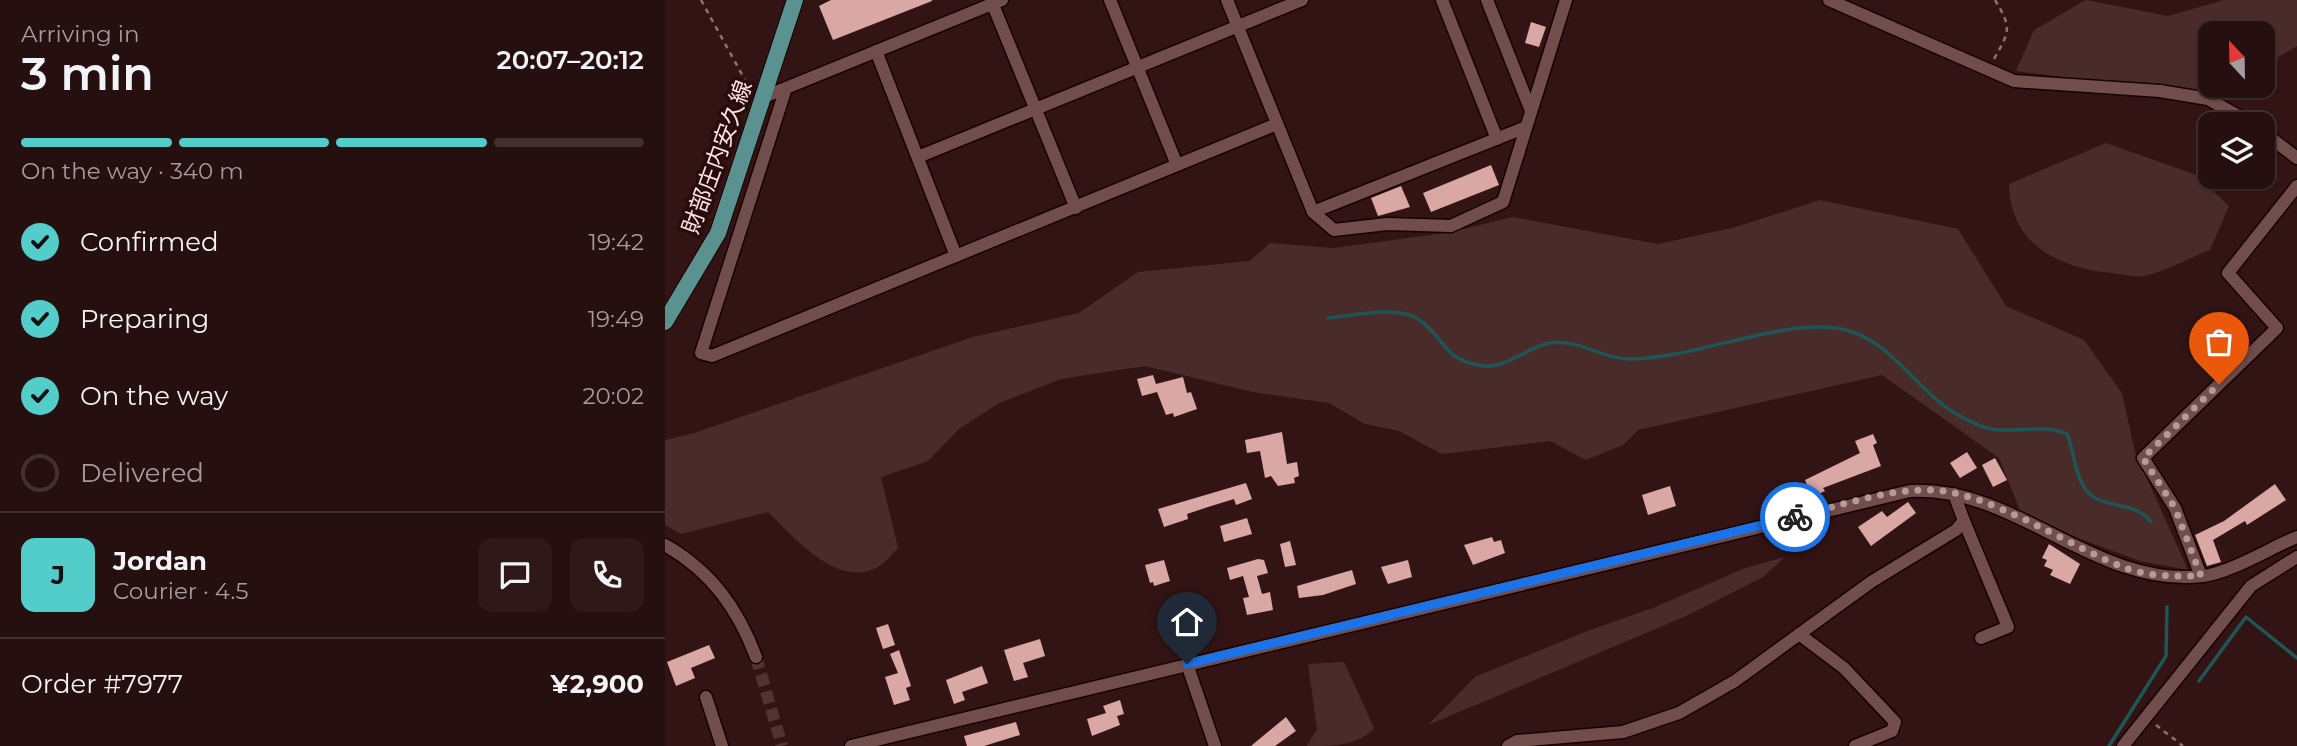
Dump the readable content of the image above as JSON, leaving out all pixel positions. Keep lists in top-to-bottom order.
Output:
{
  "streets": {
    "main road": ["財部庄内安久線"]
  },
  "north": "top",
  "page": {
    "heading": ["3 min", "Arriving in", "20:07–20:12"],
    "panel": [
      "Jordan",
      "Courier · 4.5",
      "Order #7977",
      "¥2,900"
    ],
    "bar": "On the way · 340 m",
    "list": [
      ["Confirmed", "19:42"],
      ["Preparing", "19:49"],
      ["On the way", "20:02"],
      "Delivered"
    ],
    "round": "J"
  }
}
